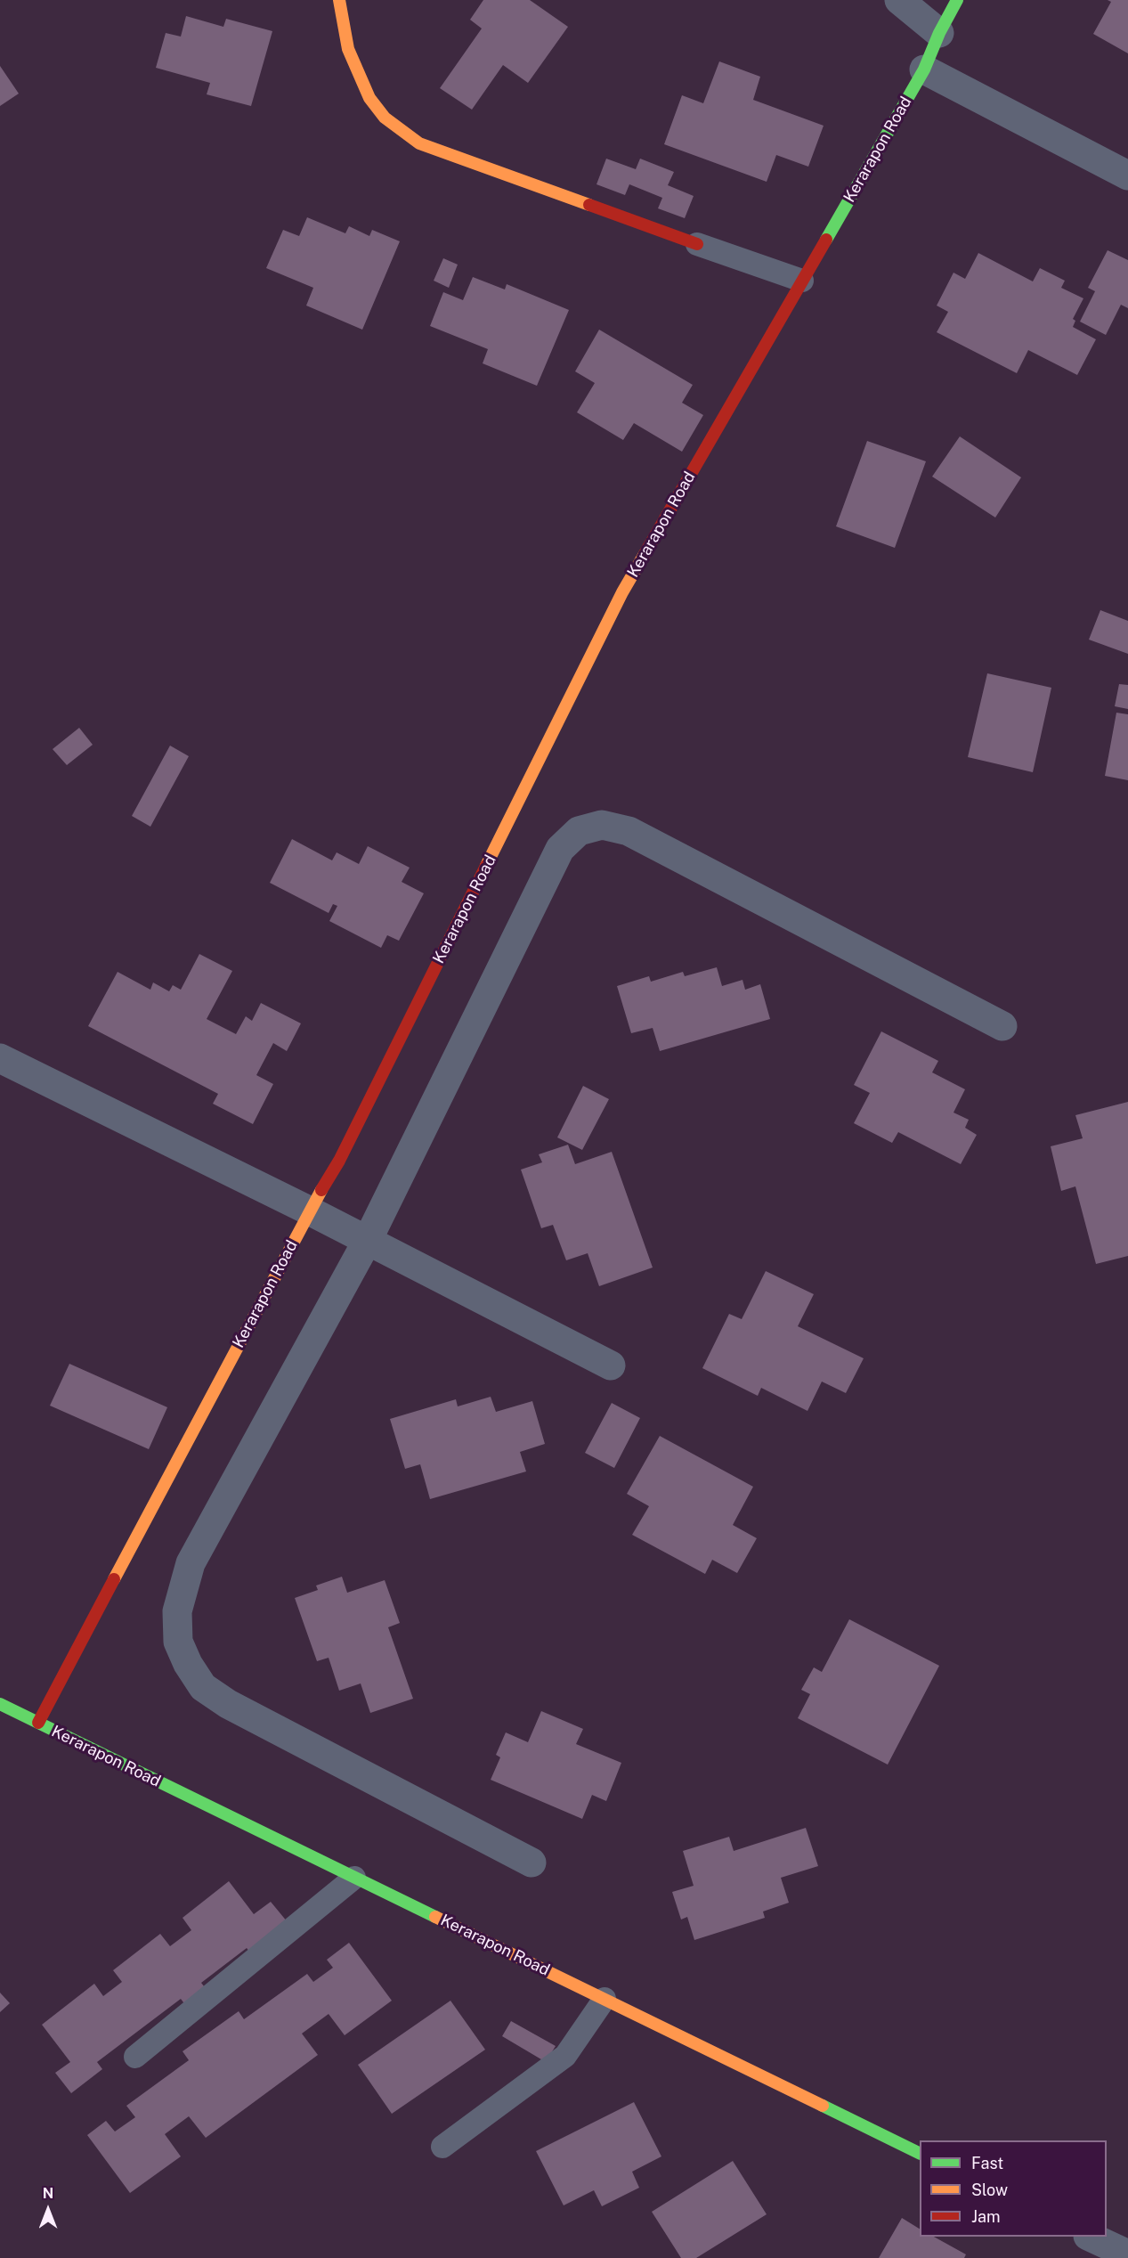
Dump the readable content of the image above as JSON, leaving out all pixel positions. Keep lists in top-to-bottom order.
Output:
{
  "streets": {
    "street": ["Kerarapon Road"]
  },
  "legend": ["Fast", "Slow", "Jam"],
  "north": "top"
}
